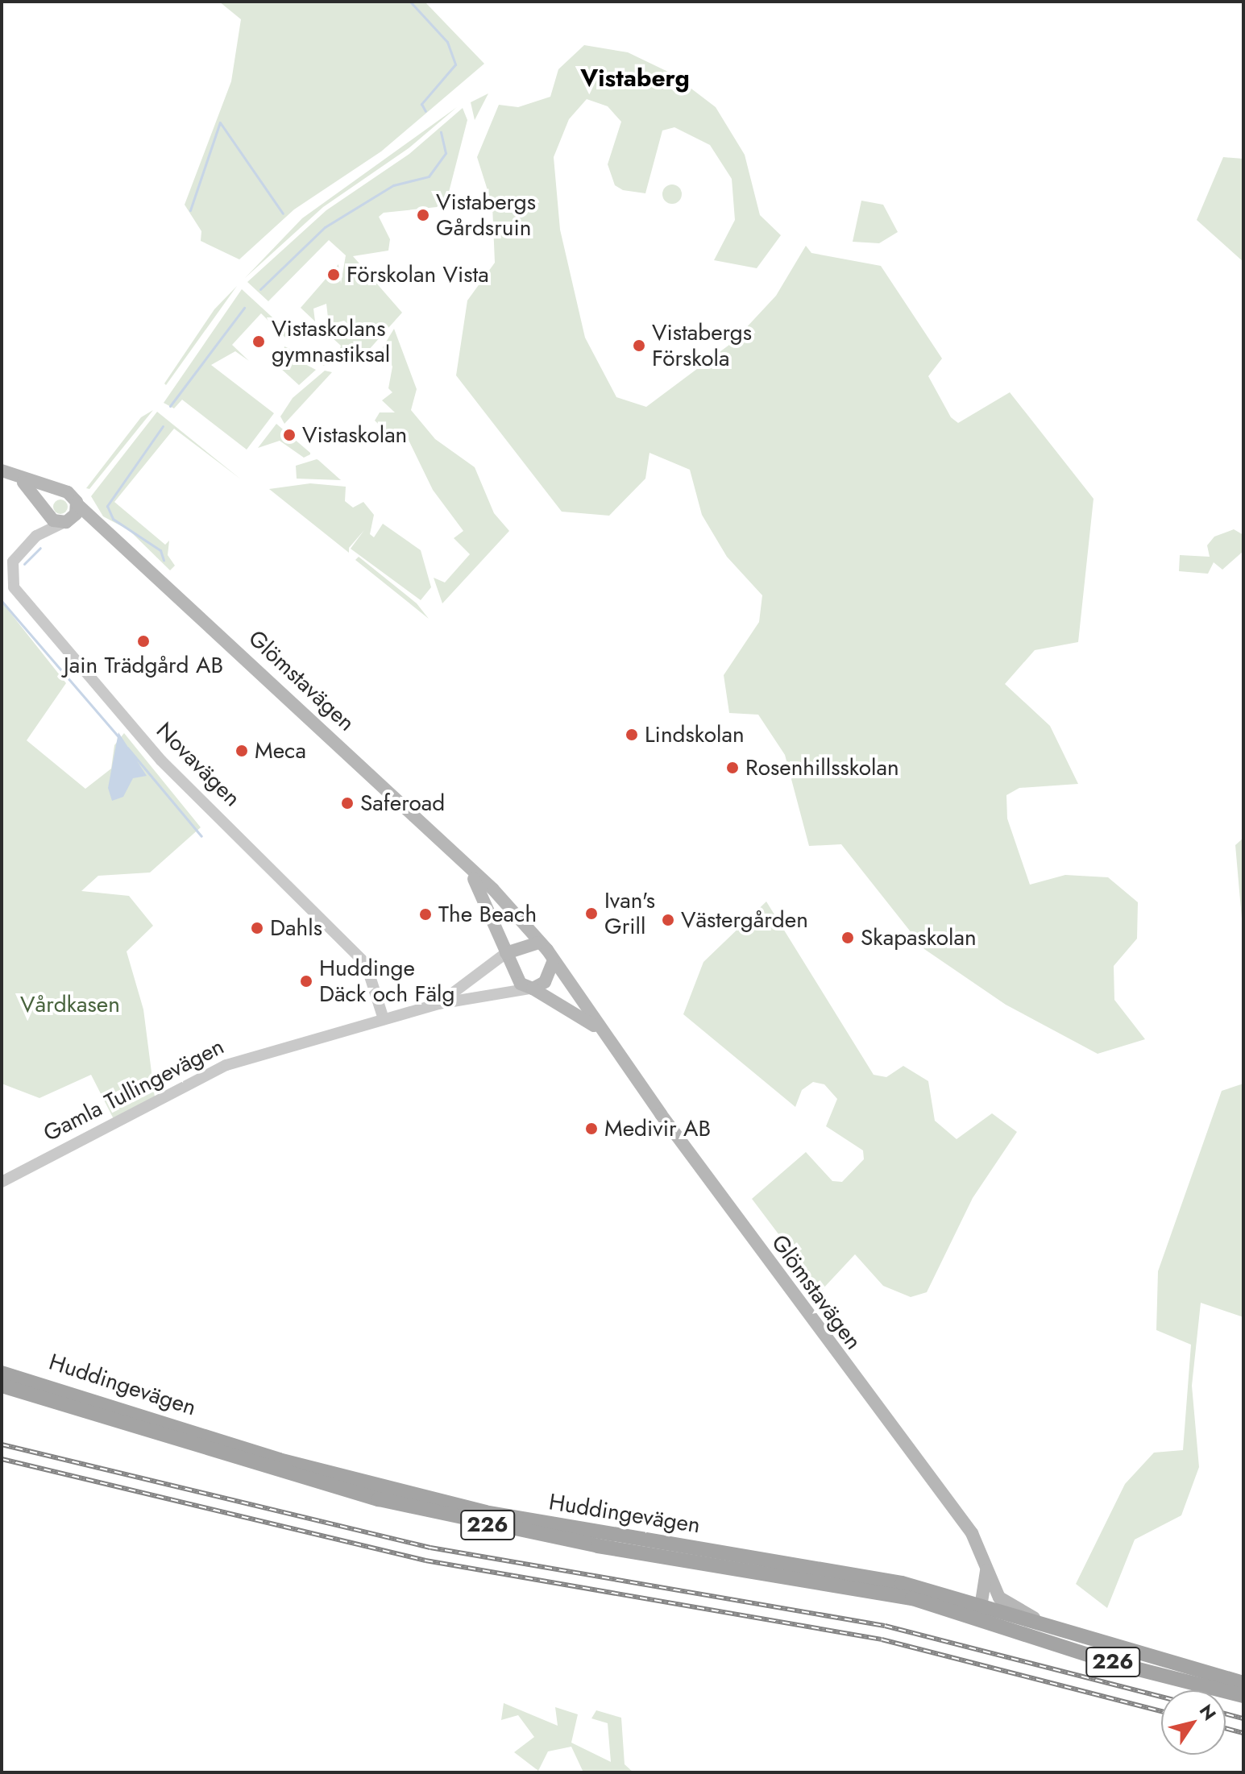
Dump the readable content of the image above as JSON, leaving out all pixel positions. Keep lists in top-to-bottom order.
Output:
{
  "streets": {
    "main road": ["Glömstavägen", "Huddingevägen", "226"],
    "street": ["Novavägen", "Gamla Tullingevägen"]
  },
  "crossings": [
    ["Glömstavägen", "Novavägen"],
    ["Glömstavägen", "Gamla Tullingevägen"],
    ["Glömstavägen", "Huddingevägen"],
    ["Novavägen", "Gamla Tullingevägen"]
  ],
  "districts": ["Vistaberg"],
  "parks": ["Vårdkasen"],
  "places": [
    "Vistabergs Gårdsruin",
    "Förskolan Vista",
    "Vistaskolans gymnastiksal",
    "Vistabergs Förskola",
    "Vistaskolan",
    "Jain Trädgård AB",
    "Lindskolan",
    "Meca",
    "Rosenhillsskolan",
    "Saferoad",
    "Ivan's Grill",
    "The Beach",
    "Västergården",
    "Dahls",
    "Skapaskolan",
    "Huddinge Däck och Fälg",
    "Medivir AB"
  ],
  "north": "top right"
}
